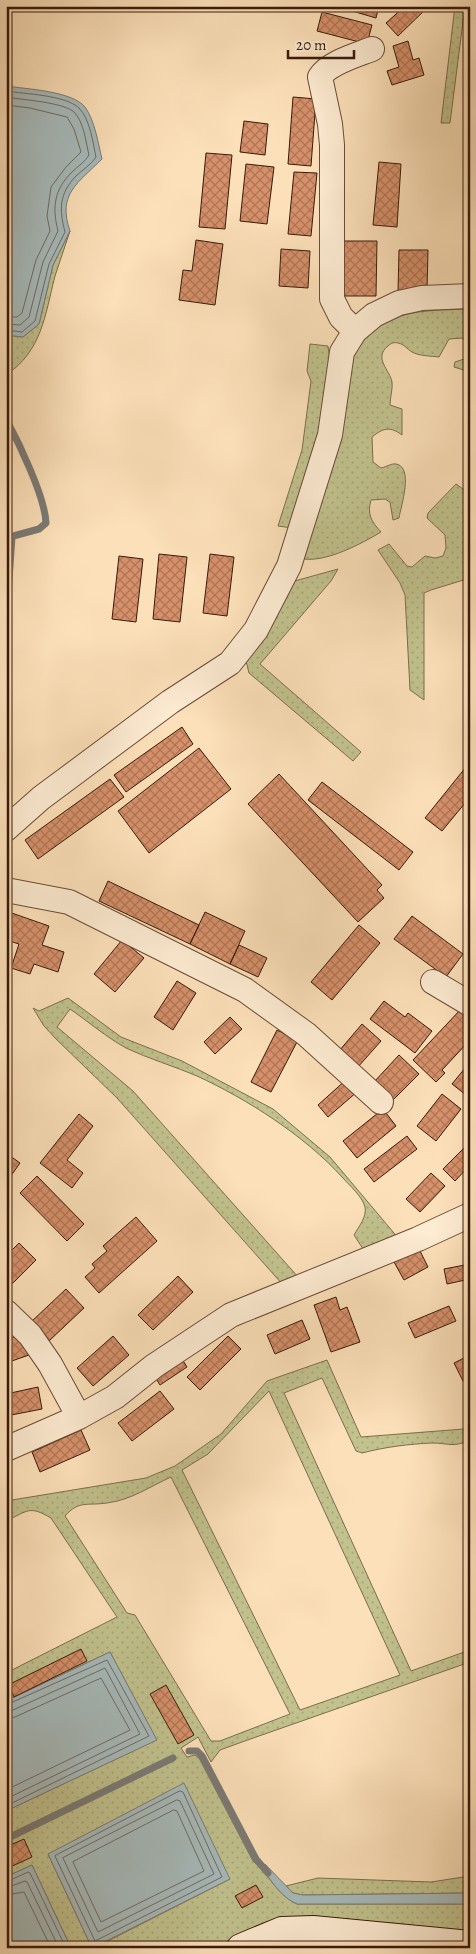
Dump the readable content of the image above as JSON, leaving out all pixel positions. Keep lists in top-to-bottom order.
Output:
{
  "scale_bar": "20 m"
}
